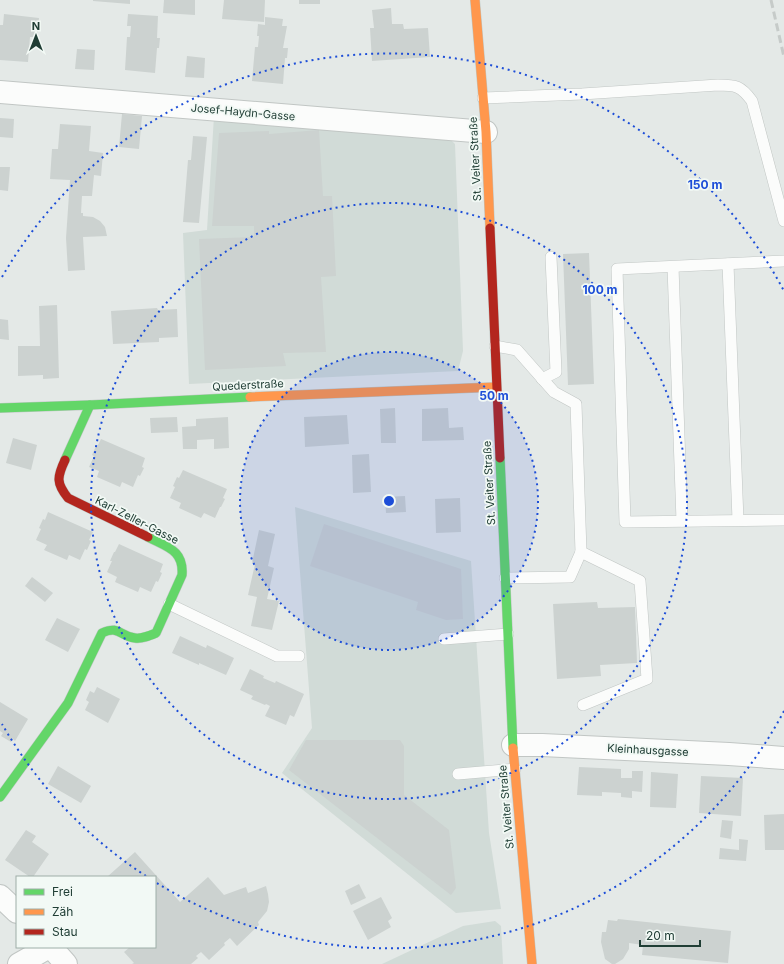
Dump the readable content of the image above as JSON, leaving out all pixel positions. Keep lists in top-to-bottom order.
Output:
{
  "streets": {
    "street": [
      "Josef-Haydn-Gasse",
      "St. Veiter Straße",
      "Quederstraße",
      "Karl-Zeller-Gasse",
      "Kleinhausgasse"
    ]
  },
  "crossings": [
    ["Josef-Haydn-Gasse", "St. Veiter Straße"],
    ["St. Veiter Straße", "Quederstraße"],
    ["St. Veiter Straße", "Kleinhausgasse"],
    ["Quederstraße", "Karl-Zeller-Gasse"]
  ],
  "legend": ["Frei", "Zäh", "Stau"],
  "scale_bar": "20 m",
  "north": "top",
  "rings": ["150 m", "100 m", "50 m"]
}
